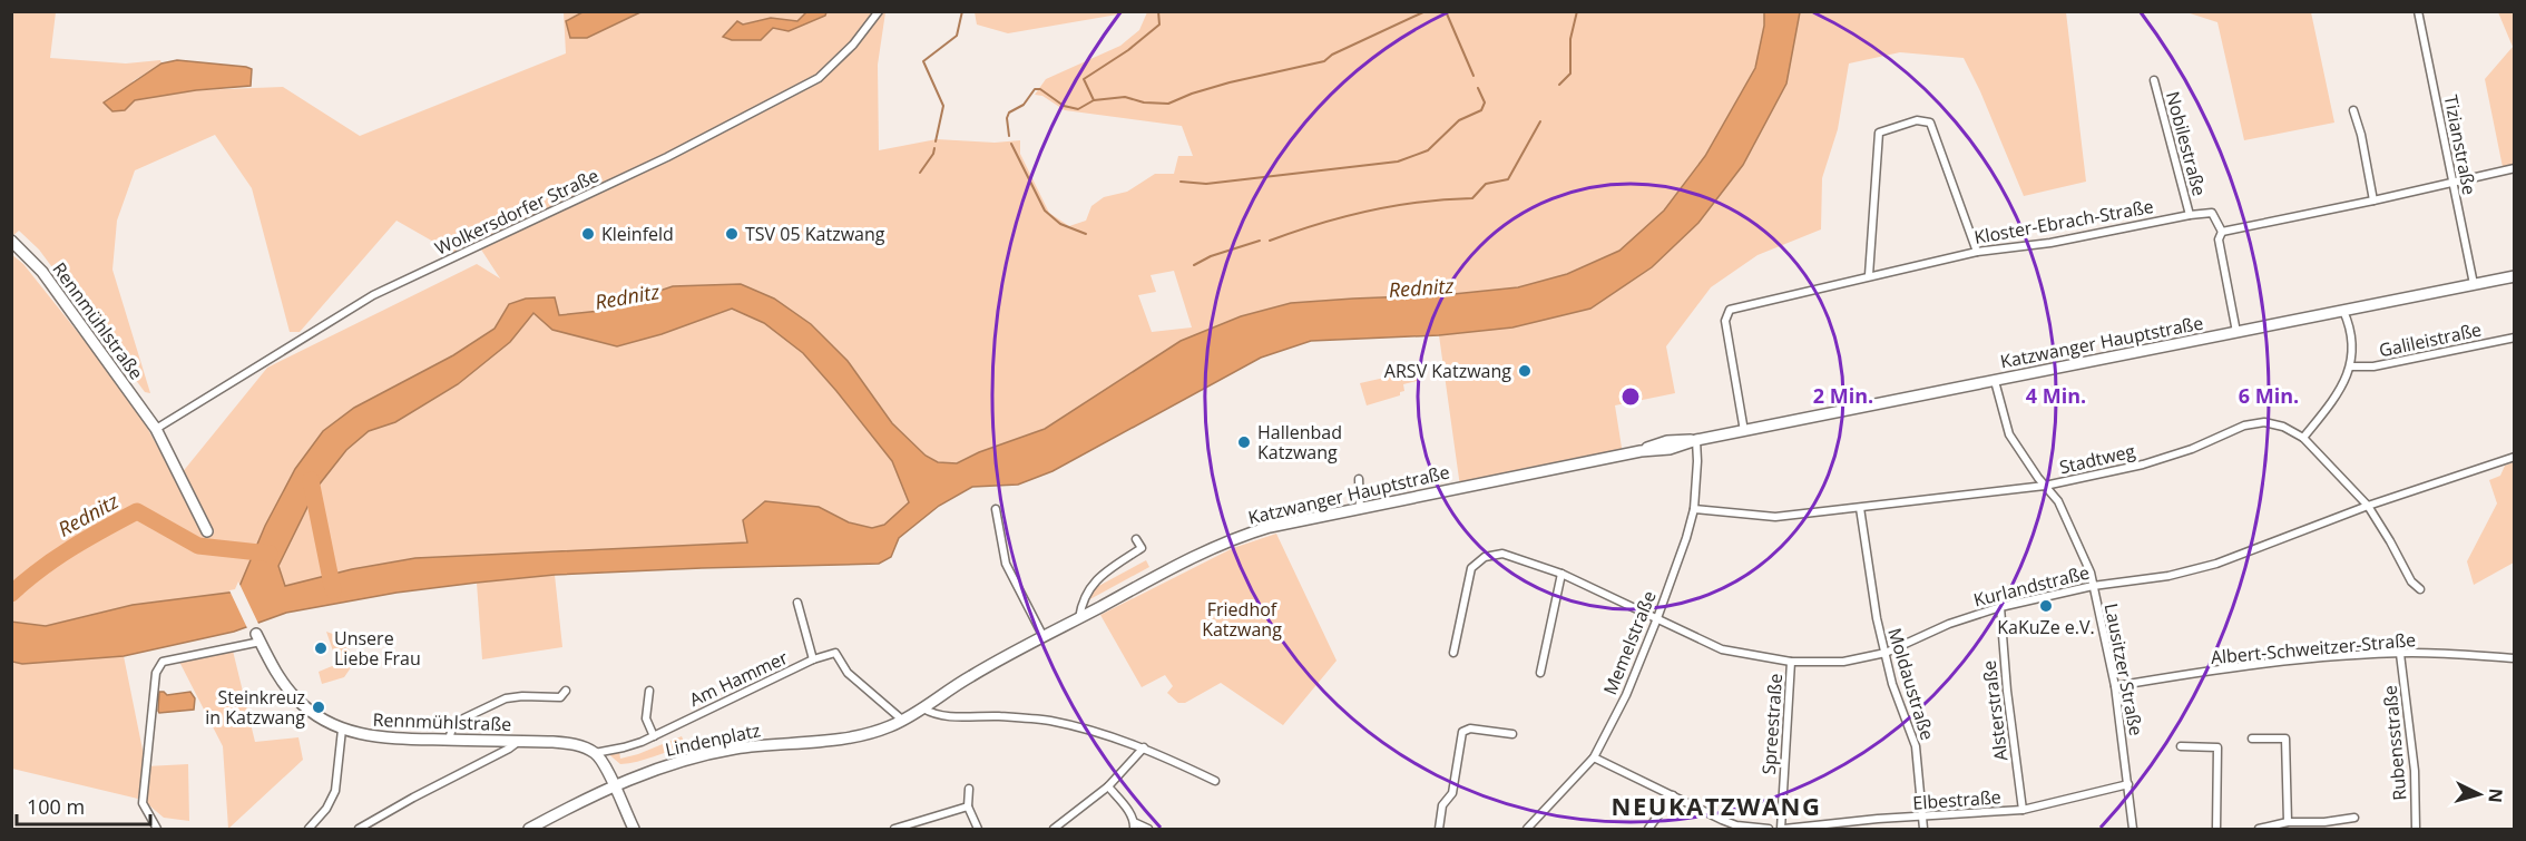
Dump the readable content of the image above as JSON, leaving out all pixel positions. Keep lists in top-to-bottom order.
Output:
{
  "streets": {
    "main road": ["Rennmühlstraße", "Katzwanger Hauptstraße", "Lindenplatz"],
    "street": [
      "Nobilestraße",
      "Tizianstraße",
      "Wolkersdorfer Straße",
      "Kloster-Ebrach-Straße",
      "Galileistraße",
      "Stadtweg",
      "Kurlandstraße",
      "Memelstraße",
      "Albert-Schweitzer-Straße",
      "Lausitzer Straße",
      "Am Hammer",
      "Moldaustraße",
      "Alsterstraße",
      "Spreestraße",
      "Rubensstraße",
      "Elbestraße"
    ]
  },
  "crossings": [
    ["Nobilestraße", "Kloster-Ebrach-Straße"],
    ["Tizianstraße", "Katzwanger Hauptstraße"],
    ["Wolkersdorfer Straße", "Rennmühlstraße"],
    ["Kloster-Ebrach-Straße", "Katzwanger Hauptstraße"],
    ["Rennmühlstraße", "Lindenplatz"],
    ["Galileistraße", "Katzwanger Hauptstraße"],
    ["Galileistraße", "Stadtweg"],
    ["Katzwanger Hauptstraße", "Memelstraße"],
    ["Katzwanger Hauptstraße", "Lausitzer Straße"],
    ["Katzwanger Hauptstraße", "Am Hammer"],
    ["Katzwanger Hauptstraße", "Lindenplatz"],
    ["Stadtweg", "Kurlandstraße"],
    ["Stadtweg", "Memelstraße"],
    ["Stadtweg", "Lausitzer Straße"],
    ["Stadtweg", "Moldaustraße"],
    ["Kurlandstraße", "Memelstraße"],
    ["Kurlandstraße", "Lausitzer Straße"],
    ["Kurlandstraße", "Moldaustraße"],
    ["Kurlandstraße", "Alsterstraße"],
    ["Kurlandstraße", "Spreestraße"],
    ["Albert-Schweitzer-Straße", "Lausitzer Straße"],
    ["Albert-Schweitzer-Straße", "Rubensstraße"],
    ["Lausitzer Straße", "Elbestraße"],
    ["Am Hammer", "Lindenplatz"],
    ["Moldaustraße", "Elbestraße"],
    ["Alsterstraße", "Elbestraße"],
    ["Spreestraße", "Elbestraße"]
  ],
  "districts": ["NEUKATZWANG"],
  "water": ["Rednitz"],
  "parks": ["Friedhof Katzwang"],
  "places": [
    "Kleinfeld",
    "TSV 05 Katzwang",
    "ARSV Katzwang",
    "Hallenbad Katzwang",
    "KaKuZe e.V.",
    "Unsere Liebe Frau",
    "Steinkreuz in Katzwang"
  ],
  "scale_bar": "100 m",
  "north": "right",
  "rings": ["2 Min.", "4 Min.", "6 Min."]
}
